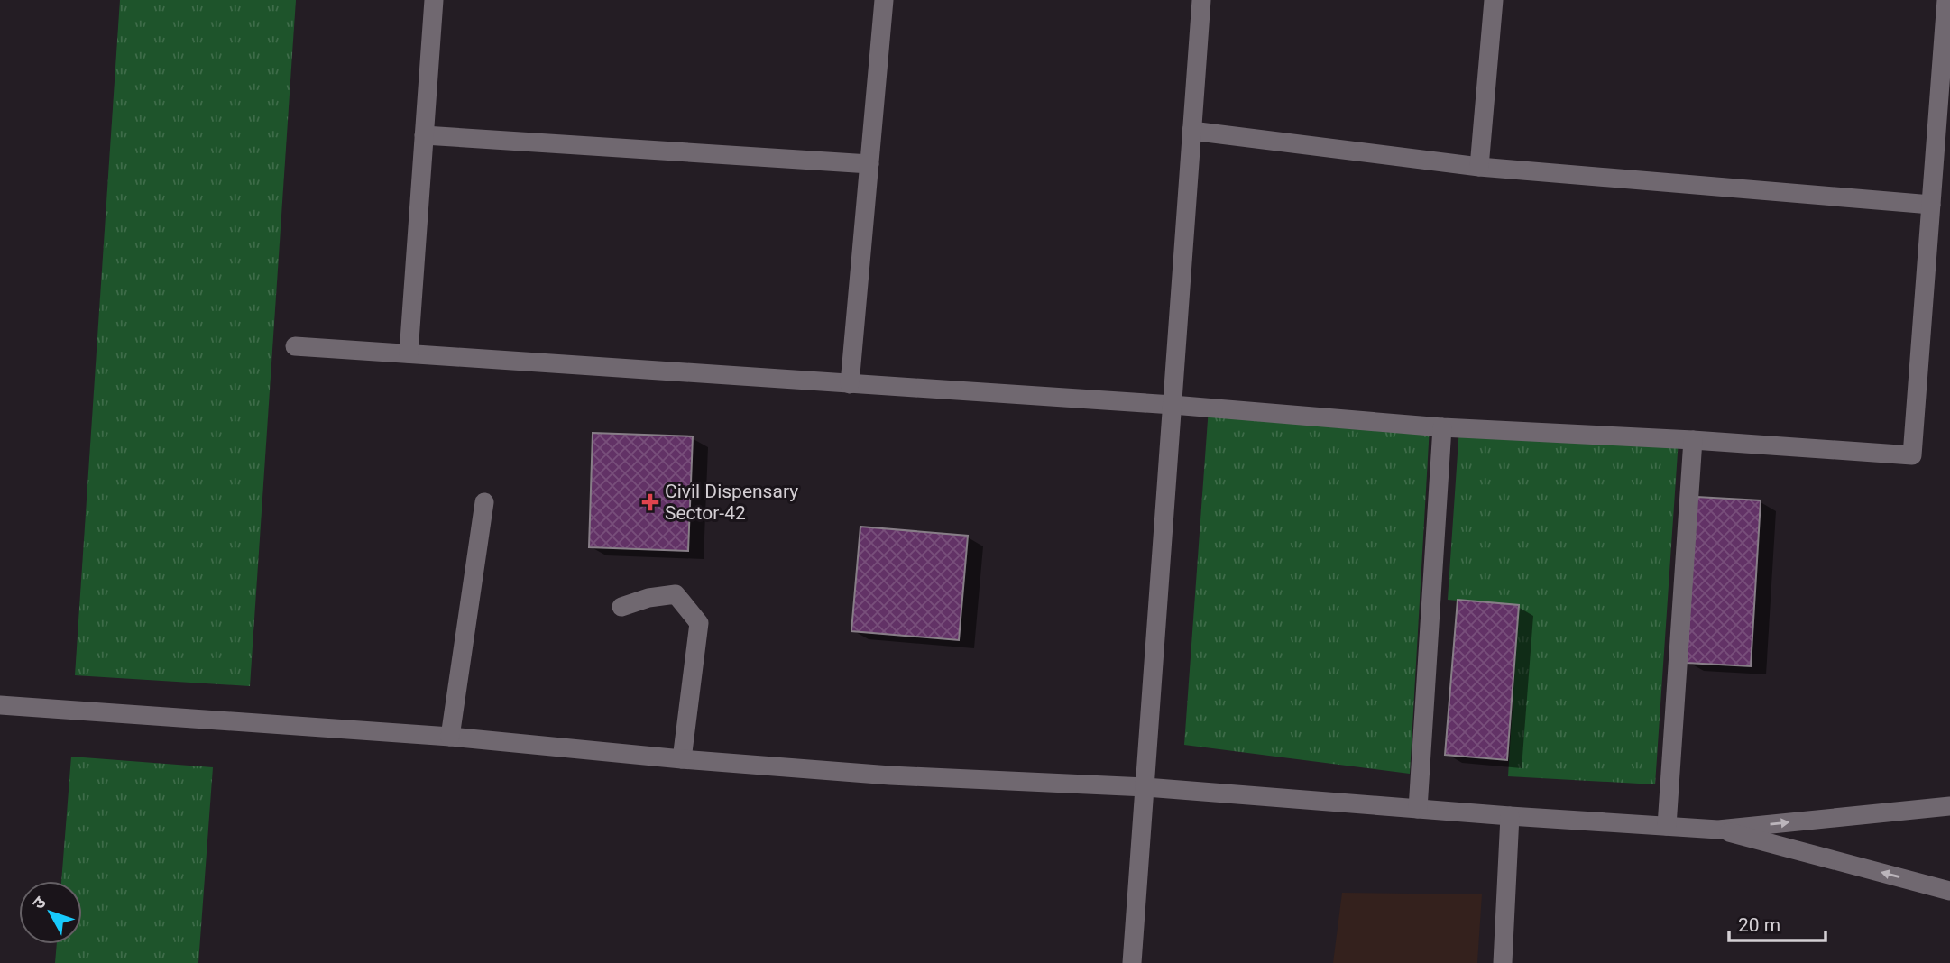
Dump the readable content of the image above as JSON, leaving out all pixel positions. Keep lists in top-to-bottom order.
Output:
{
  "places": {
    "health": ["Civil Dispensary Sector-42"]
  },
  "scale_bar": "20 m",
  "north": "top left"
}
